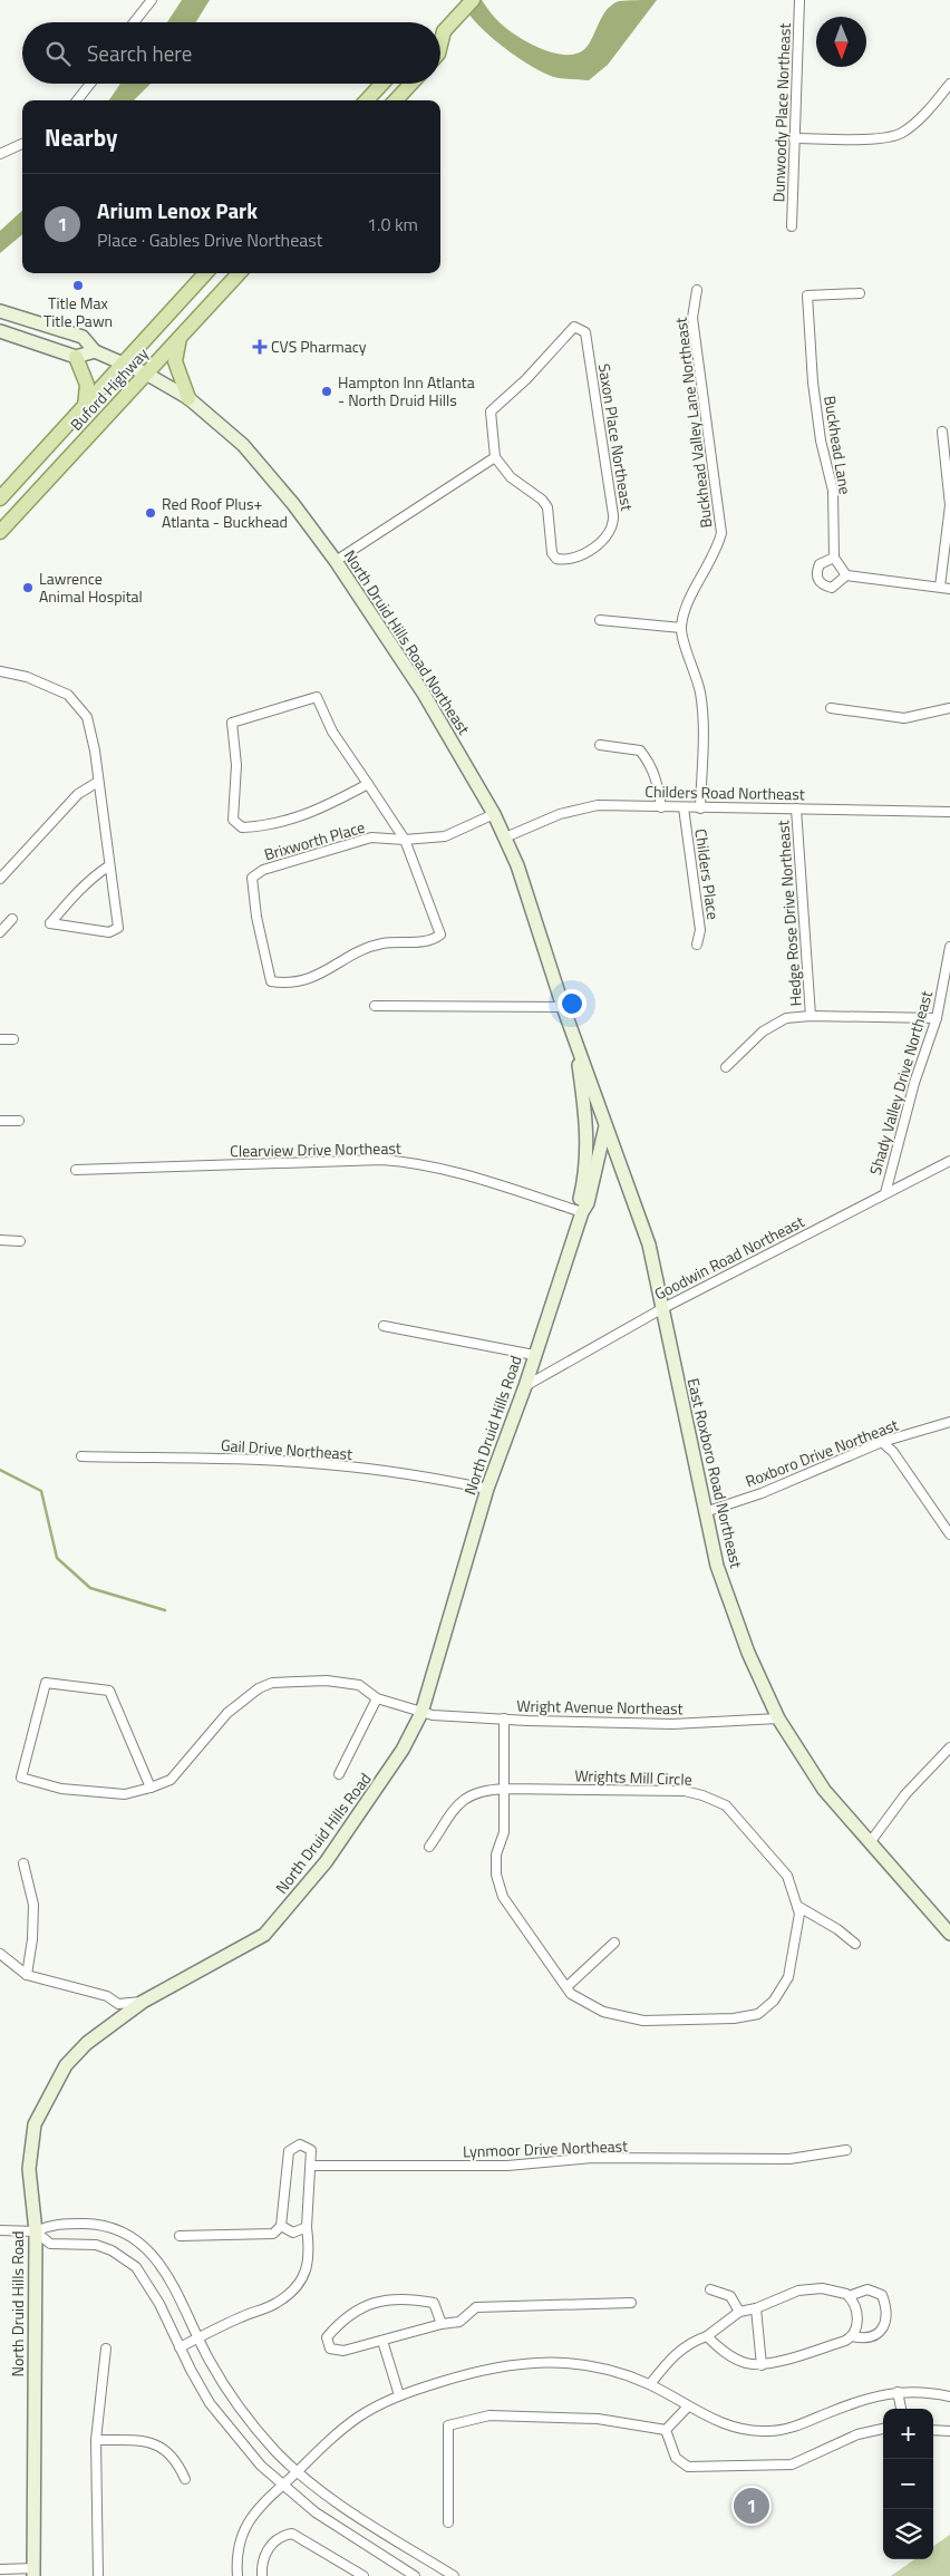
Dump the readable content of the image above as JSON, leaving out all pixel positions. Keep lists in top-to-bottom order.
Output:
{
  "streets": {
    "main road": [
      "Buford Highway",
      "North Druid Hills Road Northeast",
      "North Druid Hills Road",
      "East Roxboro Road Northeast"
    ],
    "street": [
      "Dunwoody Place Northeast",
      "Buckhead Valley Lane Northeast",
      "Saxon Place Northeast",
      "Buckhead Lane",
      "Childers Road Northeast",
      "Brixworth Place",
      "Childers Place",
      "Hedge Rose Drive Northeast",
      "Shady Valley Drive Northeast",
      "Clearview Drive Northeast",
      "Goodwin Road Northeast",
      "Gail Drive Northeast",
      "Roxboro Drive Northeast",
      "Wright Avenue Northeast",
      "Wrights Mill Circle",
      "Lynmoor Drive Northeast"
    ]
  },
  "crossings": [
    ["Buford Highway", "North Druid Hills Road Northeast"],
    ["North Druid Hills Road Northeast", "Childers Road Northeast"],
    ["North Druid Hills Road Northeast", "Brixworth Place"],
    ["North Druid Hills Road Northeast", "Clearview Drive Northeast"],
    ["North Druid Hills Road Northeast", "North Druid Hills Road"],
    ["North Druid Hills Road Northeast", "East Roxboro Road Northeast"],
    ["Childers Road Northeast", "Childers Place"],
    ["Childers Road Northeast", "Hedge Rose Drive Northeast"],
    ["Shady Valley Drive Northeast", "Goodwin Road Northeast"],
    ["Clearview Drive Northeast", "North Druid Hills Road"],
    ["Goodwin Road Northeast", "North Druid Hills Road"],
    ["Goodwin Road Northeast", "East Roxboro Road Northeast"],
    ["North Druid Hills Road", "Gail Drive Northeast"],
    ["North Druid Hills Road", "East Roxboro Road Northeast"],
    ["North Druid Hills Road", "Wright Avenue Northeast"],
    ["Roxboro Drive Northeast", "East Roxboro Road Northeast"],
    ["East Roxboro Road Northeast", "Wright Avenue Northeast"],
    ["Wright Avenue Northeast", "Wrights Mill Circle"]
  ],
  "places": {
    "other": [
      "Title Max Title Pawn",
      "Hampton Inn Atlanta - North Druid Hills",
      "Red Roof Plus+ Atlanta - Buckhead",
      "Lawrence Animal Hospital"
    ],
    "health": ["CVS Pharmacy"]
  },
  "north": "bottom",
  "page": {
    "search": "Search here",
    "heading": "Nearby",
    "list": [
      {
        "mark": "1",
        "name": "Arium Lenox Park",
        "note": "Place · Gables Drive Northeast",
        "value": "1.0 km"
      }
    ],
    "map_buttons": ["+", "−"],
    "pins": "1"
  }
}
